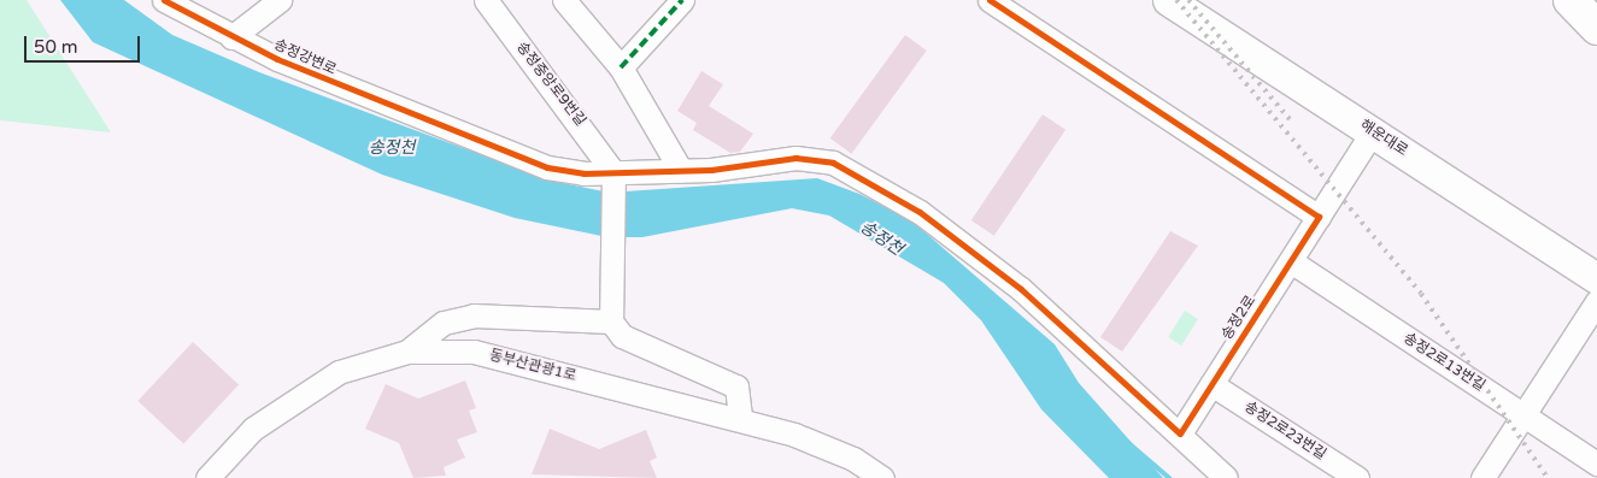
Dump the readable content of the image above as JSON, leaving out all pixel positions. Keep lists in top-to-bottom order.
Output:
{
  "streets": {
    "main road": ["해운대로"],
    "street": [
      "송정강변로",
      "송정중앙로9번길",
      "송정2로",
      "송정2로13번길",
      "동부산관광1로",
      "송정2로23번길"
    ]
  },
  "crossings": [
    ["송정강변로", "송정중앙로9번길"],
    ["송정강변로", "송정2로"],
    ["해운대로", "송정2로"],
    ["송정2로", "송정2로13번길"],
    ["송정2로", "송정2로23번길"]
  ],
  "water": ["송정천"],
  "scale_bar": "50 m"
}
